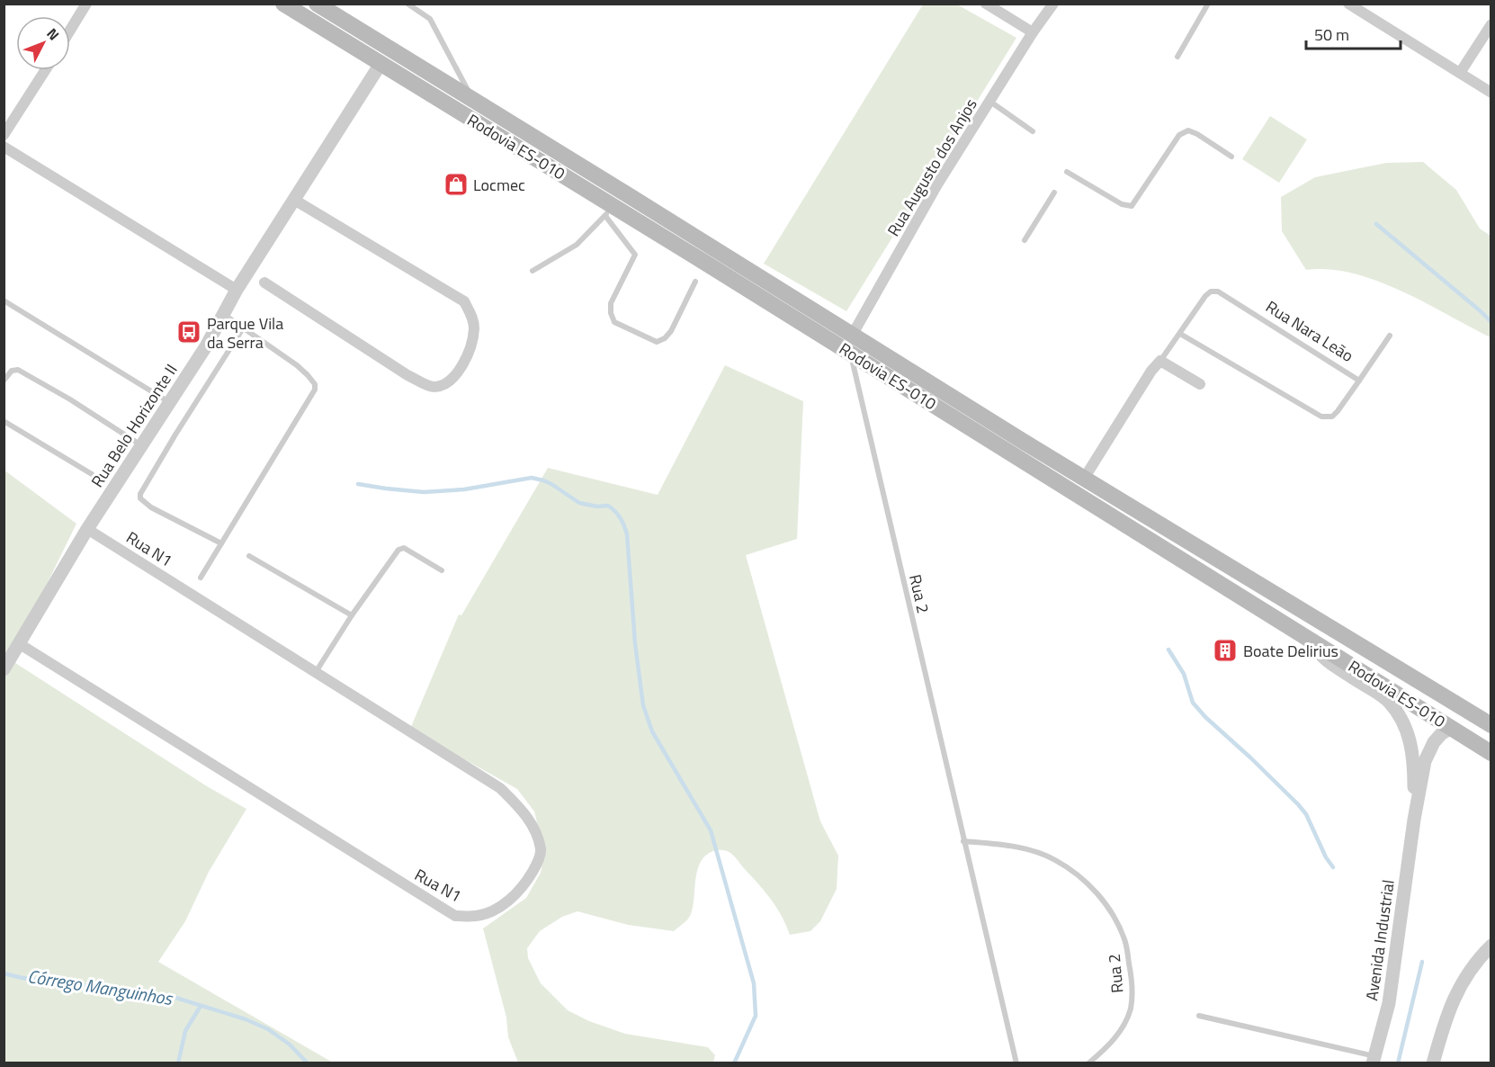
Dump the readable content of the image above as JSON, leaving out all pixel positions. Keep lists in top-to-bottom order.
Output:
{
  "streets": {
    "main road": ["Rodovia ES-010"],
    "street": [
      "Rua Augusto dos Anjos",
      "Rua Nara Leão",
      "Rua Belo Horizonte II",
      "Rua N1",
      "Avenida Industrial"
    ],
    "lane": ["Rua 2"]
  },
  "crossings": [
    ["Rodovia ES-010", "Rua Augusto dos Anjos"],
    ["Rodovia ES-010", "Rua Nara Leão"],
    ["Rodovia ES-010", "Rua Belo Horizonte II"],
    ["Rodovia ES-010", "Rua 2"],
    ["Rodovia ES-010", "Avenida Industrial"],
    ["Rua Augusto dos Anjos", "Rua 2"],
    ["Rua Belo Horizonte II", "Rua N1"]
  ],
  "water": ["Córrego Manguinhos"],
  "places": {
    "shop": ["Locmec"],
    "bus stop": ["Parque Vila da Serra"],
    "building": ["Boate Delirius"]
  },
  "scale_bar": "50 m",
  "north": "top right"
}
